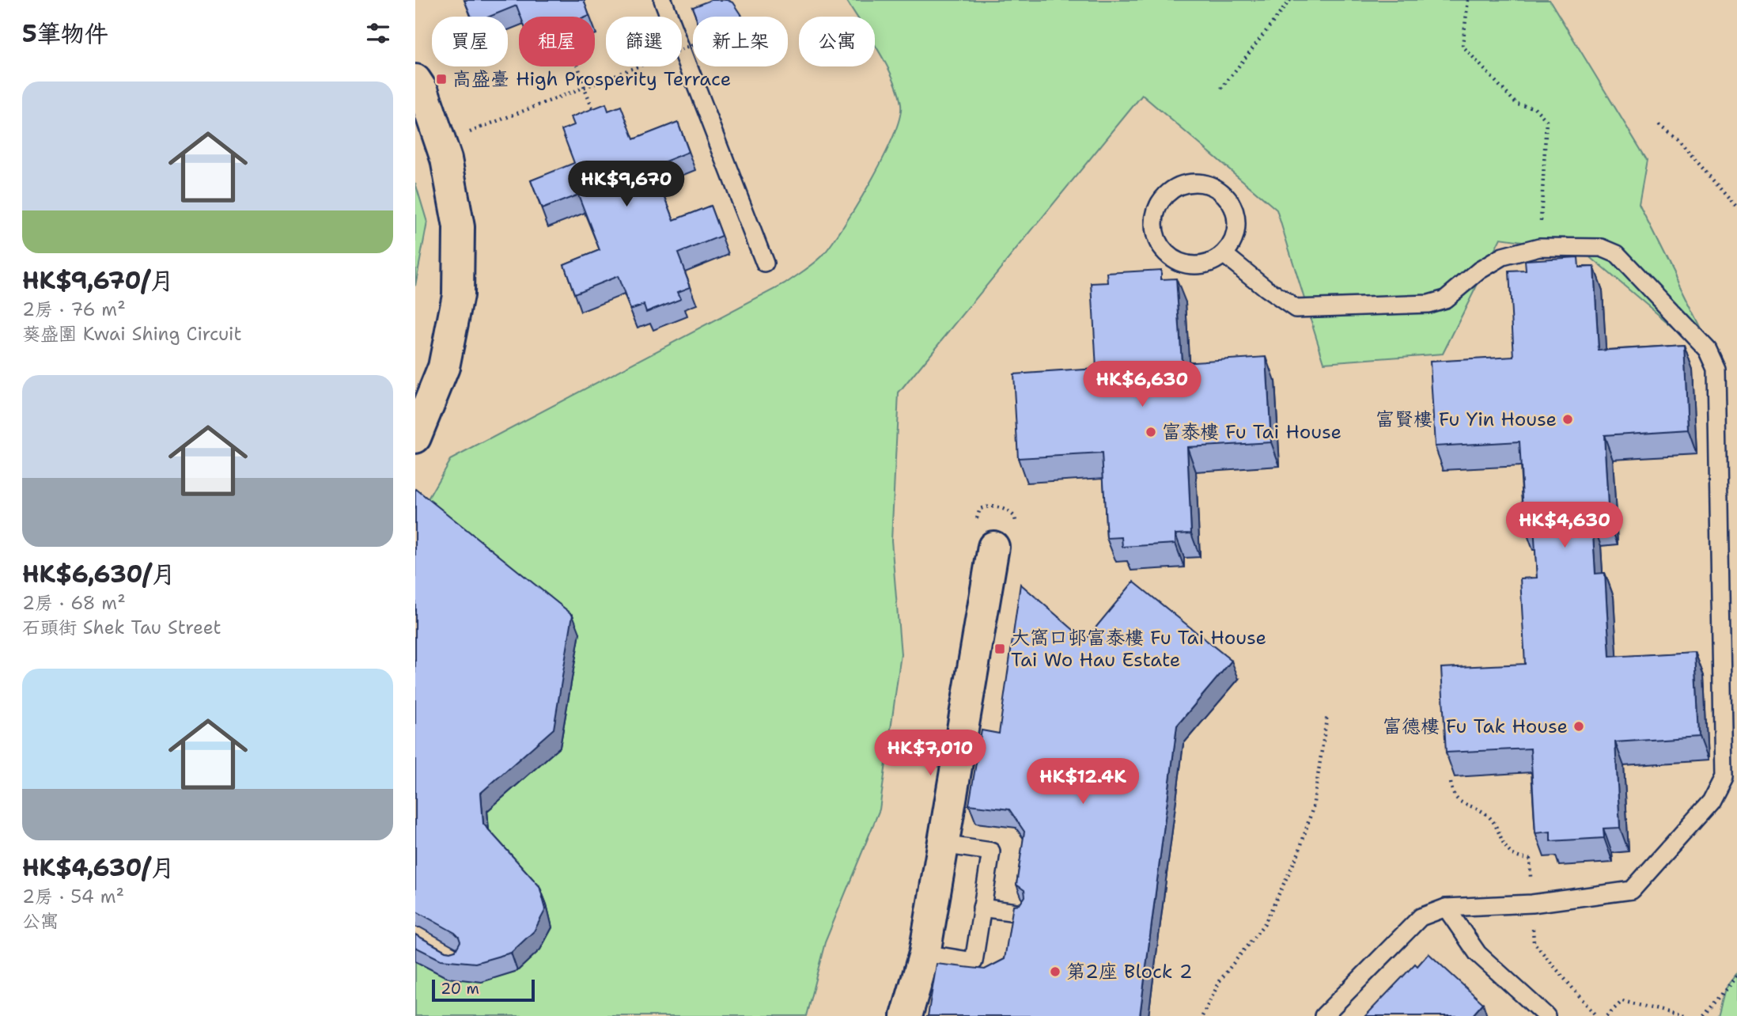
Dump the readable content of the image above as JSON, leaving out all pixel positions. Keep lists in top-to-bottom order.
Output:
{
  "places": {
    "transit": ["高盛臺 High Prosperity Terrace", "大窩口邨富泰樓 Fu Tai House Tai Wo Hau Estate"],
    "other": [
      "富賢樓 Fu Yin House",
      "富泰樓 Fu Tai House",
      "富德樓 Fu Tak House",
      "第2座 Block 2"
    ]
  },
  "scale_bar": "20 m",
  "page": {
    "heading": "5筆物件",
    "chip": [
      "買屋",
      "租屋",
      "篩選",
      "新上架",
      "公寓"
    ],
    "list": [
      {
        "name": "HK$9,670/月",
        "note": "2房 · 76 m² · 葵盛圍 Kwai Shing Circuit"
      },
      {
        "name": "HK$6,630/月",
        "note": "2房 · 68 m² · 石頭街 Shek Tau Street"
      },
      {
        "name": "HK$4,630/月",
        "note": "2房 · 54 m² · 公寓"
      }
    ],
    "price": [
      "HK$9,670",
      "HK$6,630",
      "HK$4,630",
      "HK$7,010",
      "HK$12.4K"
    ],
    "scale": "20 m"
  }
}
